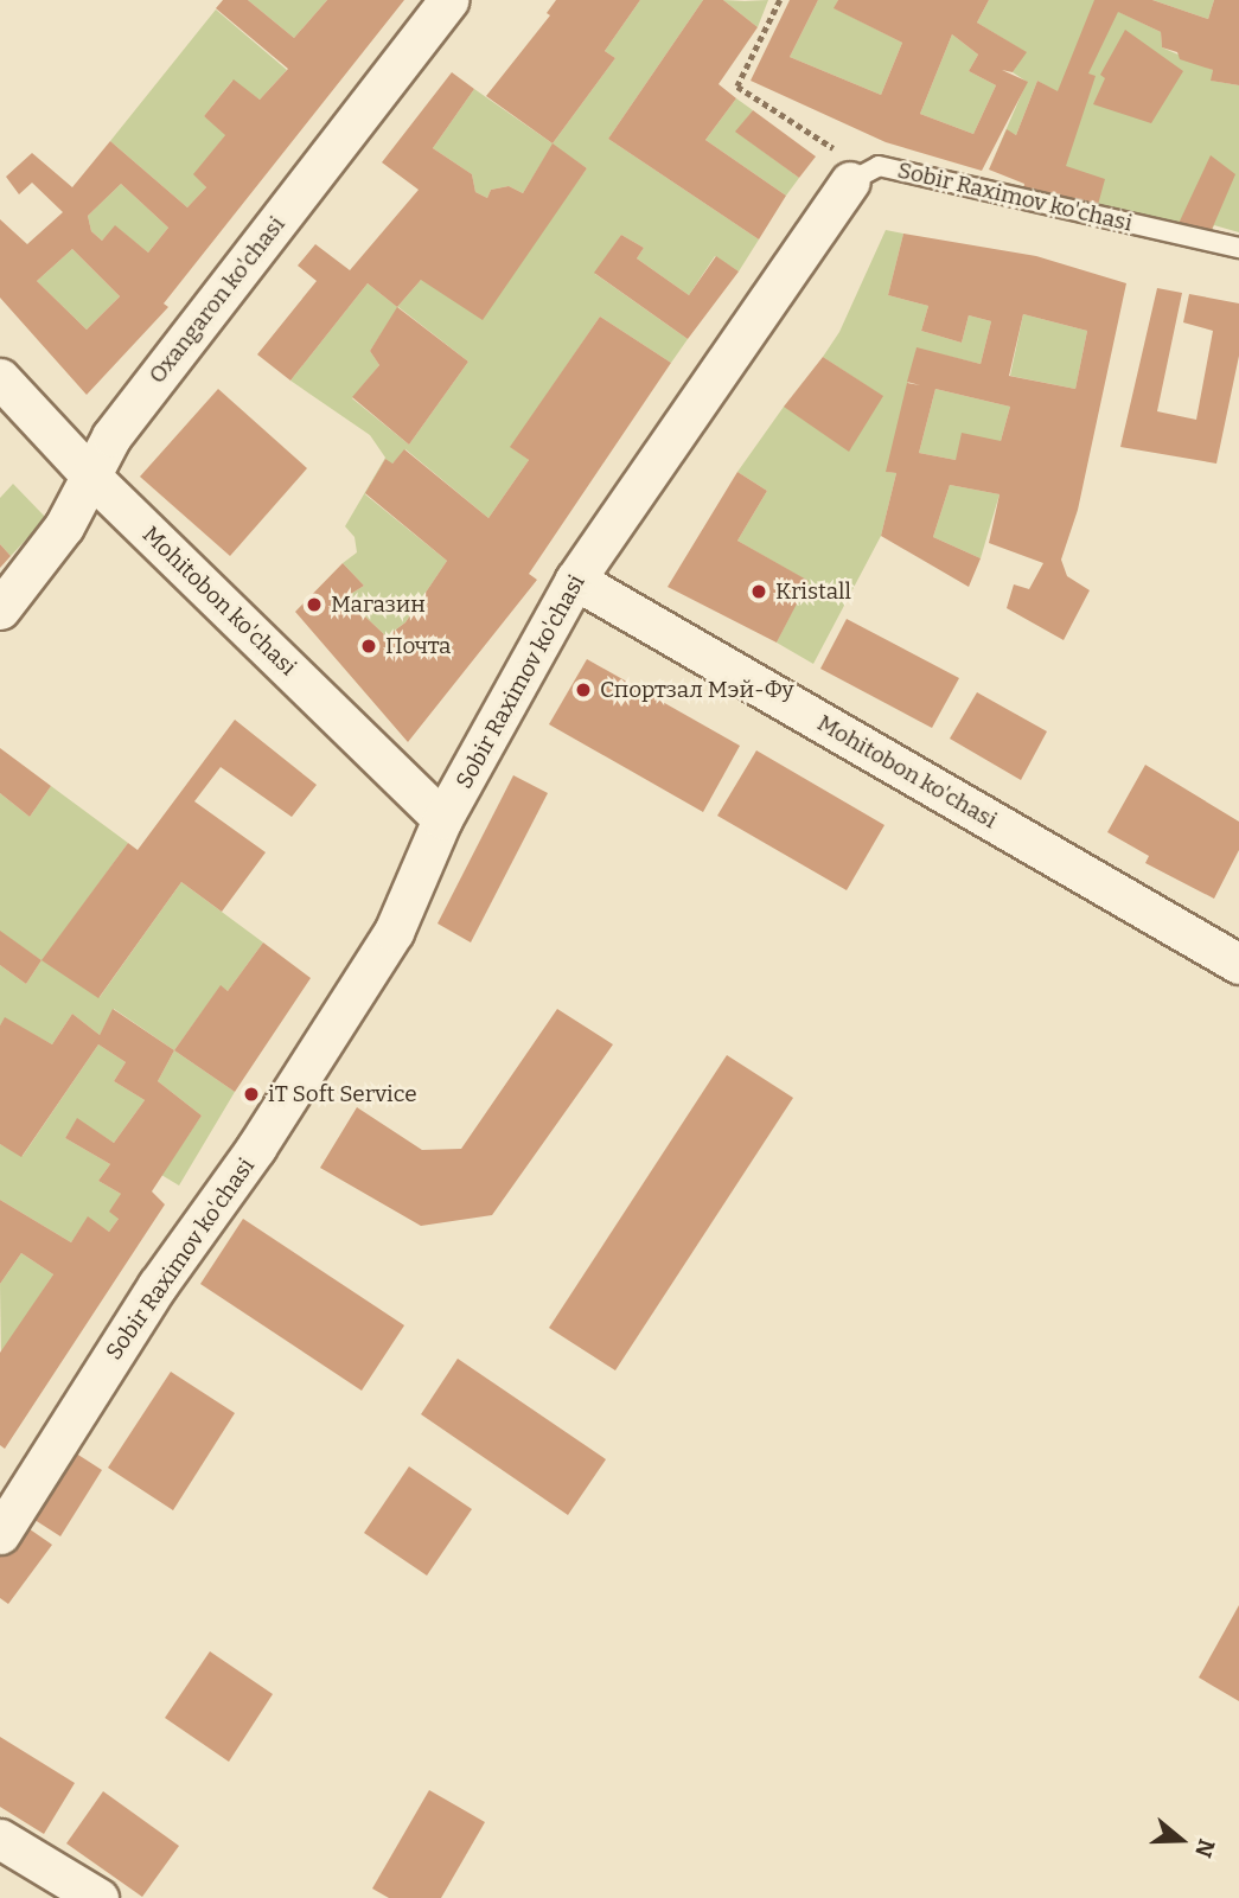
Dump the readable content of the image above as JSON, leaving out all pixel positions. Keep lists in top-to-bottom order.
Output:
{
  "streets": {
    "street": ["Sobir Raximov ko'chasi", "Oxangaron ko'chasi", "Mohitobon ko'chasi"]
  },
  "crossings": [
    ["Sobir Raximov ko'chasi", "Mohitobon ko'chasi"],
    ["Oxangaron ko'chasi", "Mohitobon ko'chasi"]
  ],
  "places": [
    "Kristall",
    "Магазин",
    "Почта",
    "Спортзал Мэй-Фу",
    "iT Soft Service"
  ],
  "north": "right"
}
